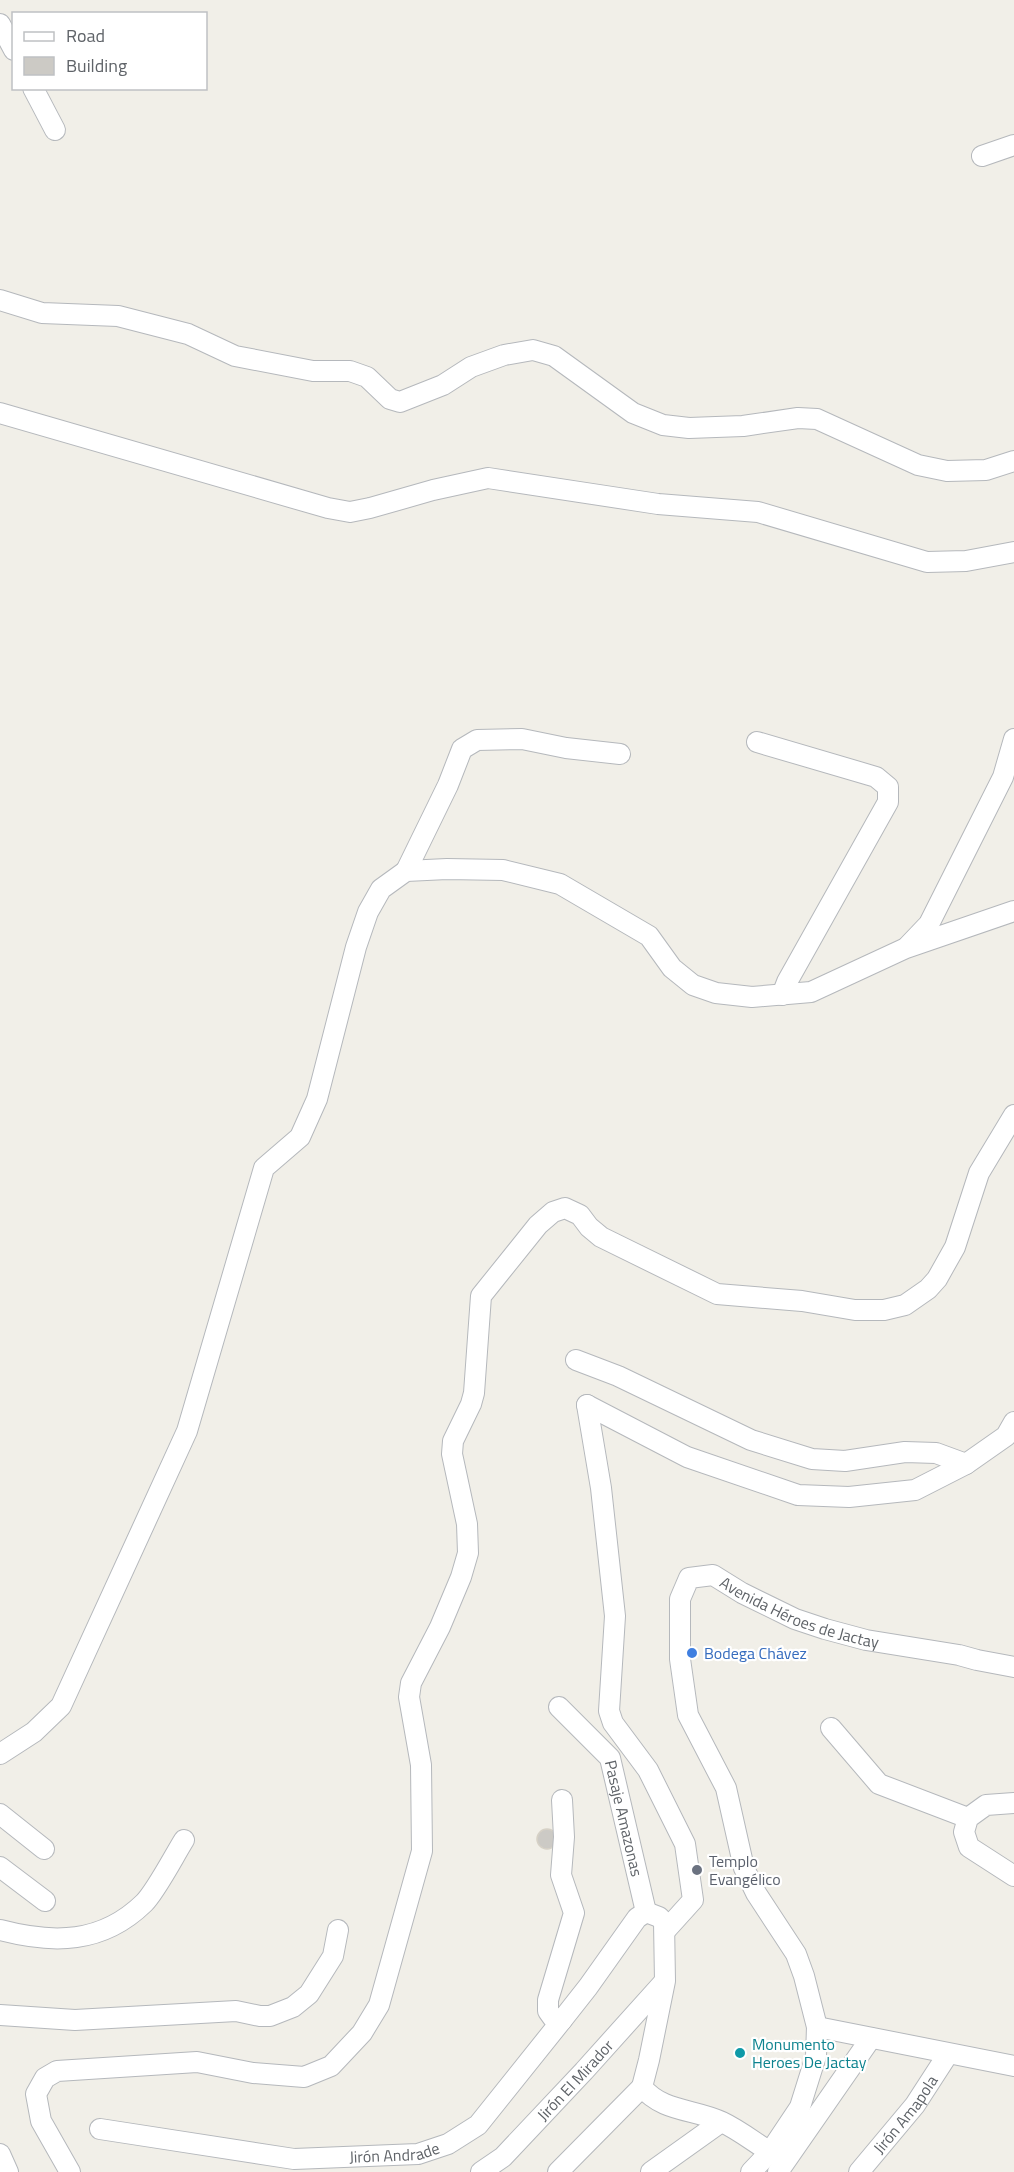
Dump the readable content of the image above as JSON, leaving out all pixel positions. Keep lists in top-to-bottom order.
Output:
{
  "streets": {
    "street": [
      "Avenida Héroes de Jactay",
      "Pasaje Amazonas",
      "Jirón El Mirador",
      "Jirón Amapola",
      "Jirón Andrade"
    ]
  },
  "crossings": [
    ["Pasaje Amazonas", "Jirón Andrade"]
  ],
  "places": ["Bodega Chávez", "Templo Evangélico", "Monumento Heroes De Jactay"],
  "legend": ["Road", "Building"]
}
